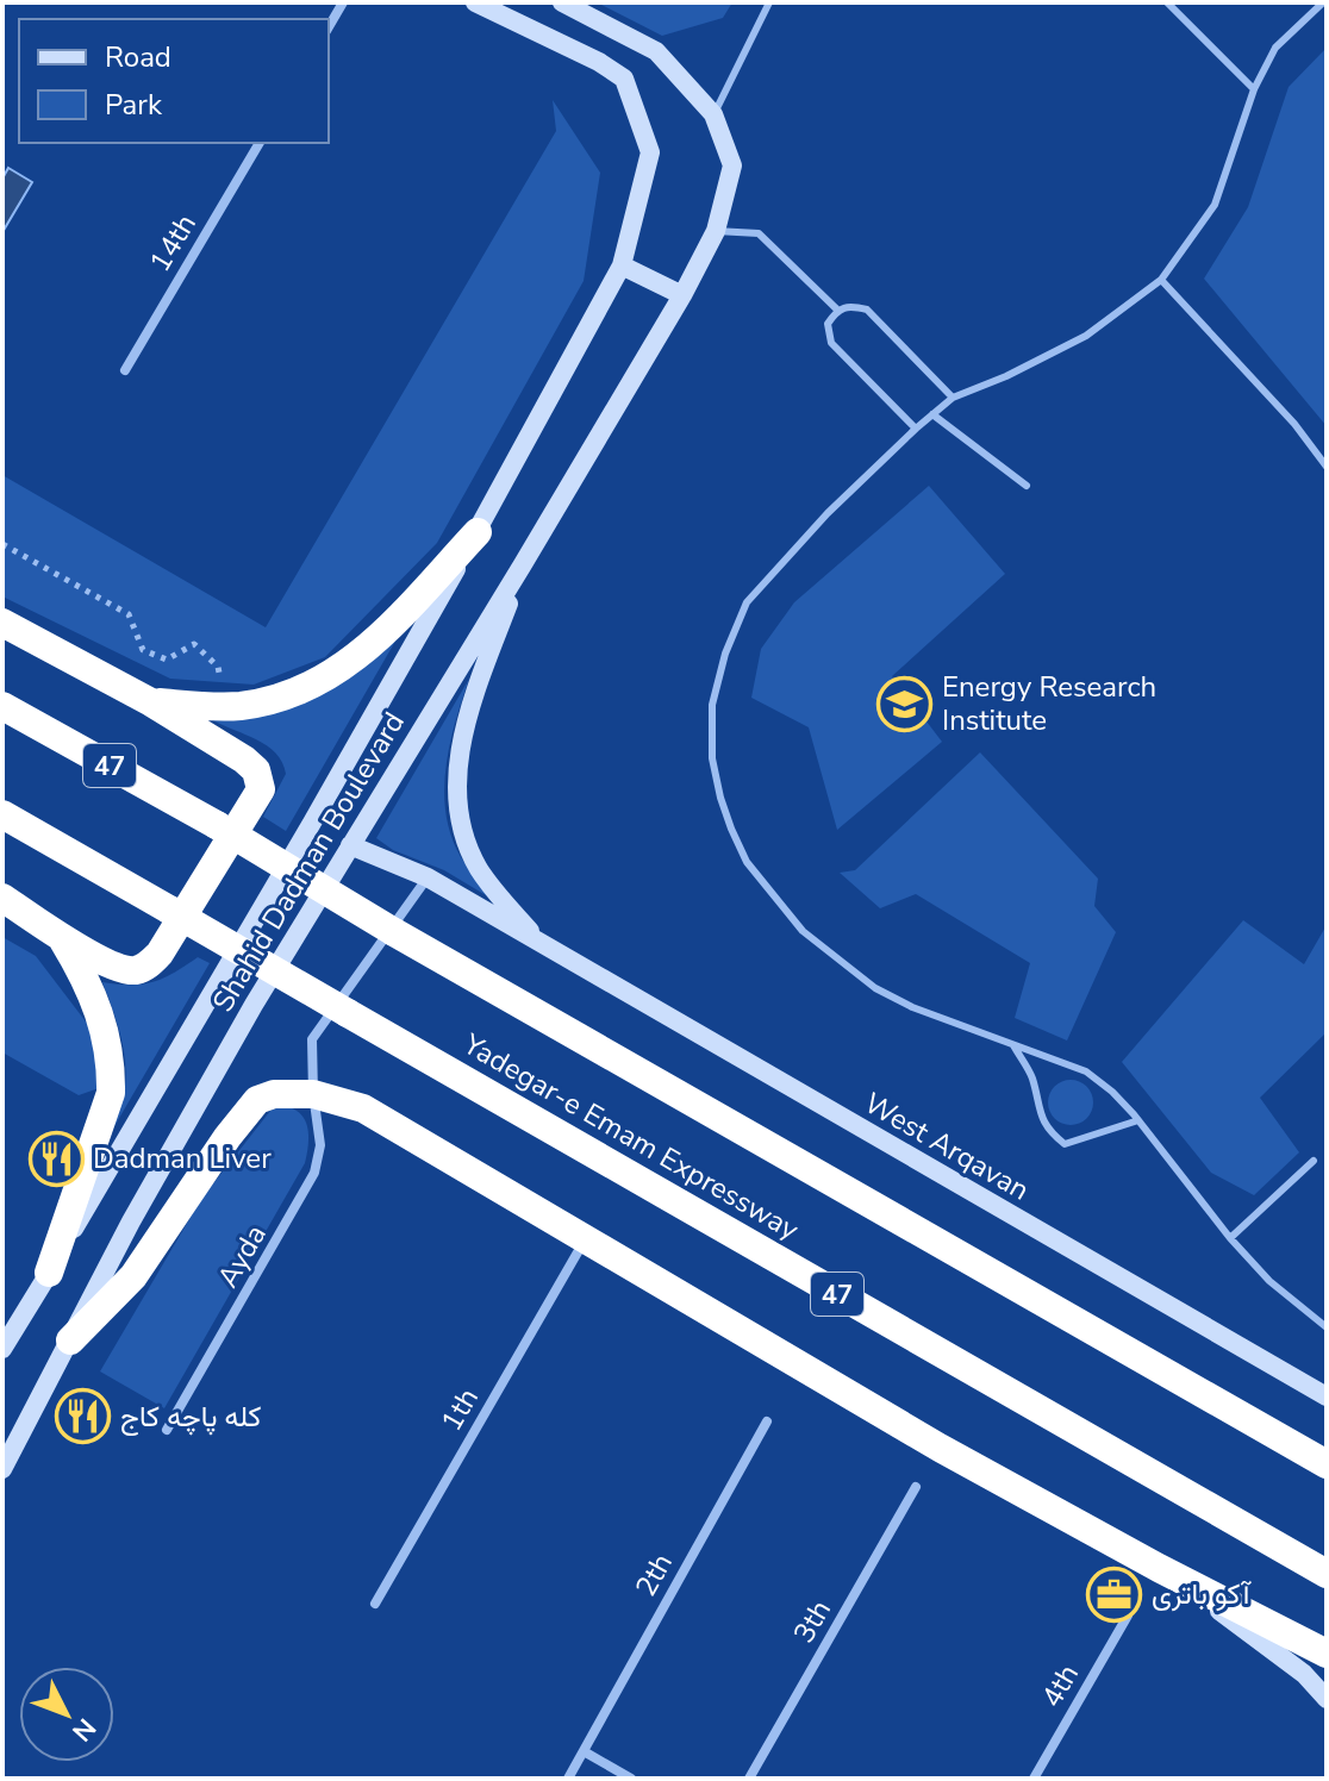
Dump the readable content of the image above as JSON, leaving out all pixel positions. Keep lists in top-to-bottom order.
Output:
{
  "streets": {
    "highway": ["47", "Yadegar-e Emam Expressway"],
    "main road": ["Shahid Dadman Boulevard", "West Arqavan"],
    "street": [
      "14th",
      "Ayda",
      "1th",
      "2th",
      "3th",
      "4th"
    ]
  },
  "crossings": [
    ["Shahid Dadman Boulevard", "West Arqavan"],
    ["West Arqavan", "Ayda"]
  ],
  "places": {
    "school or university": ["Energy Research Institute"],
    "restaurant": ["Dadman Liver", "کله پاچه کاج"],
    "office": ["آکو باتری"]
  },
  "legend": ["Road", "Park"],
  "north": "bottom right"
}
